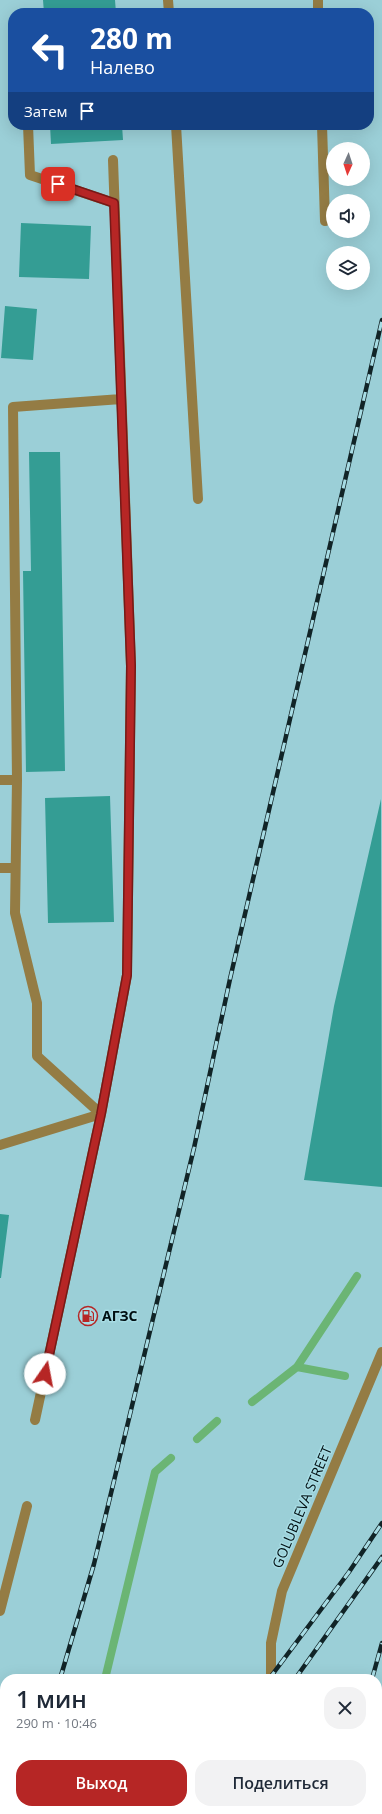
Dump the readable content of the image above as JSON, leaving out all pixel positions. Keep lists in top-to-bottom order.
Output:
{
  "streets": {
    "street": ["GOLUBLEVA STREET"]
  },
  "places": {
    "fuel station": ["АГЗС"]
  },
  "north": "bottom",
  "page": {
    "turn": ["280 m", "Налево"],
    "then": "Затем",
    "heading": ["1 мин", "290 m · 10:46"],
    "buttons": ["Выход", "Поделиться"]
  }
}
